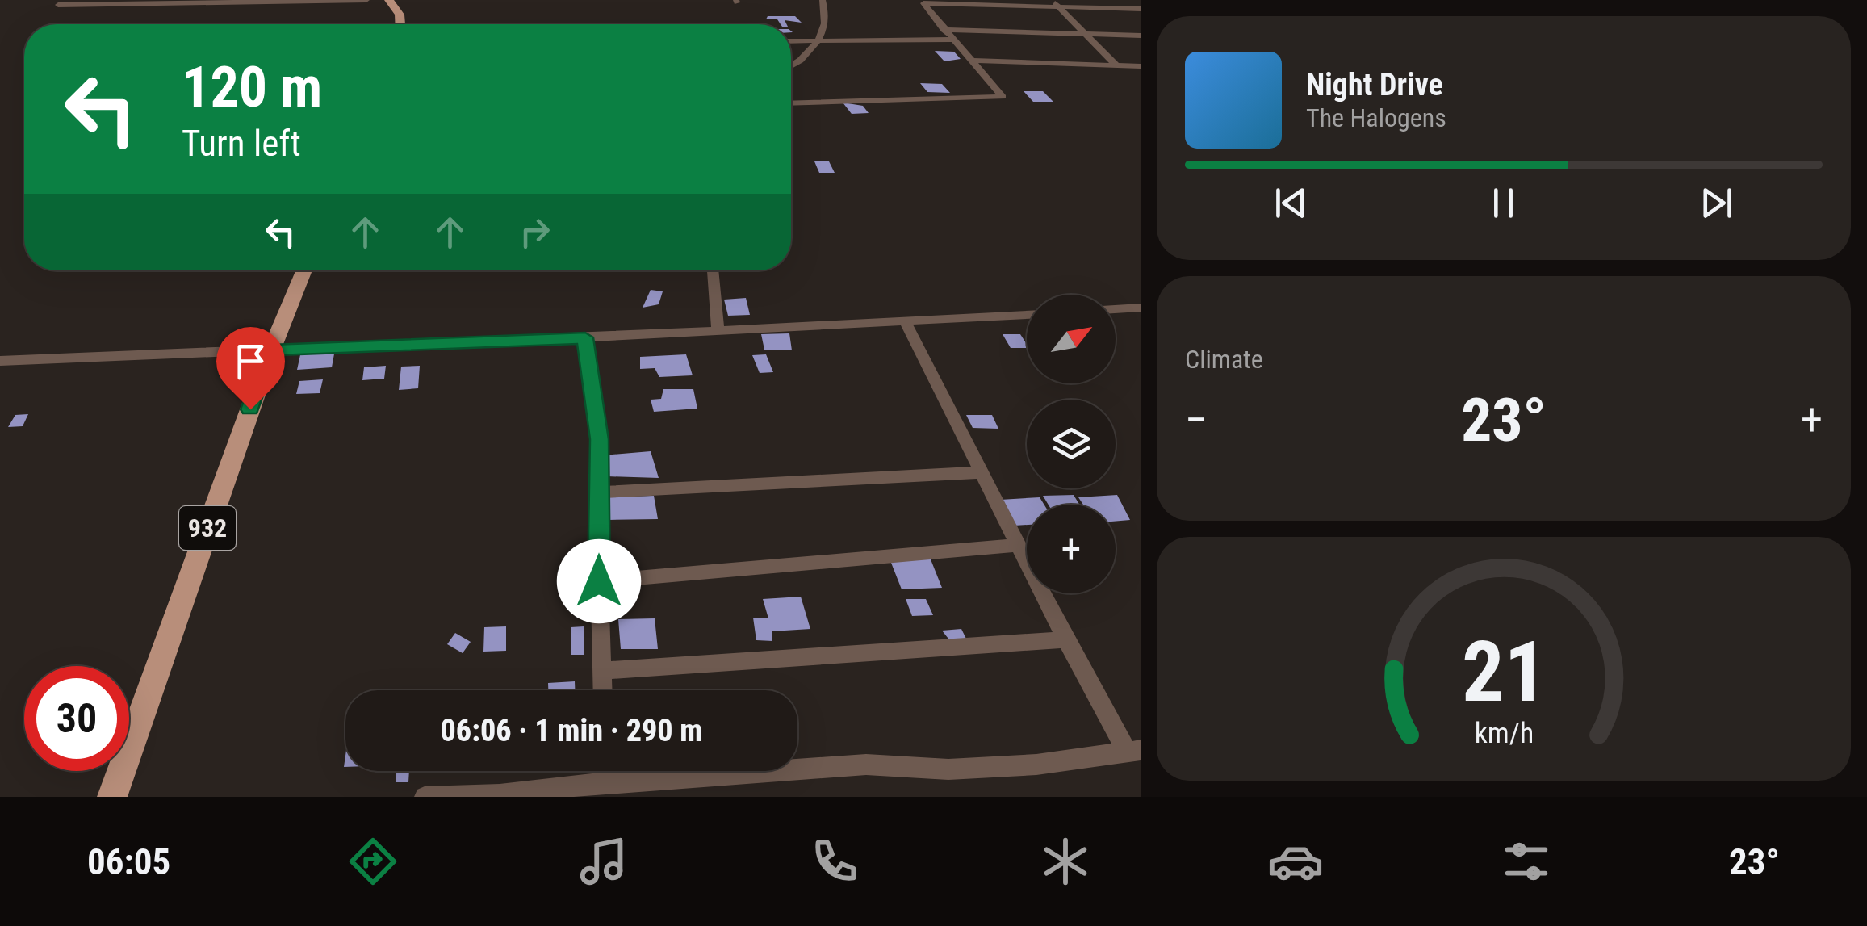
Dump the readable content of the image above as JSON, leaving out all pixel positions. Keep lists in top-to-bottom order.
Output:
{
  "streets": {
    "main road": ["932"]
  },
  "north": "top right",
  "page": {
    "turn": ["120 m", "Turn left"],
    "song": ["Night Drive", "The Halogens"],
    "tile": "Climate",
    "map_buttons": "+",
    "heat": ["−", "23°", "+"],
    "limit": "30",
    "trip": "06:06 · 1 min · 290 m",
    "tabs": ["06:05", "23°"],
    "gauge": ["21", "km/h"]
  }
}
